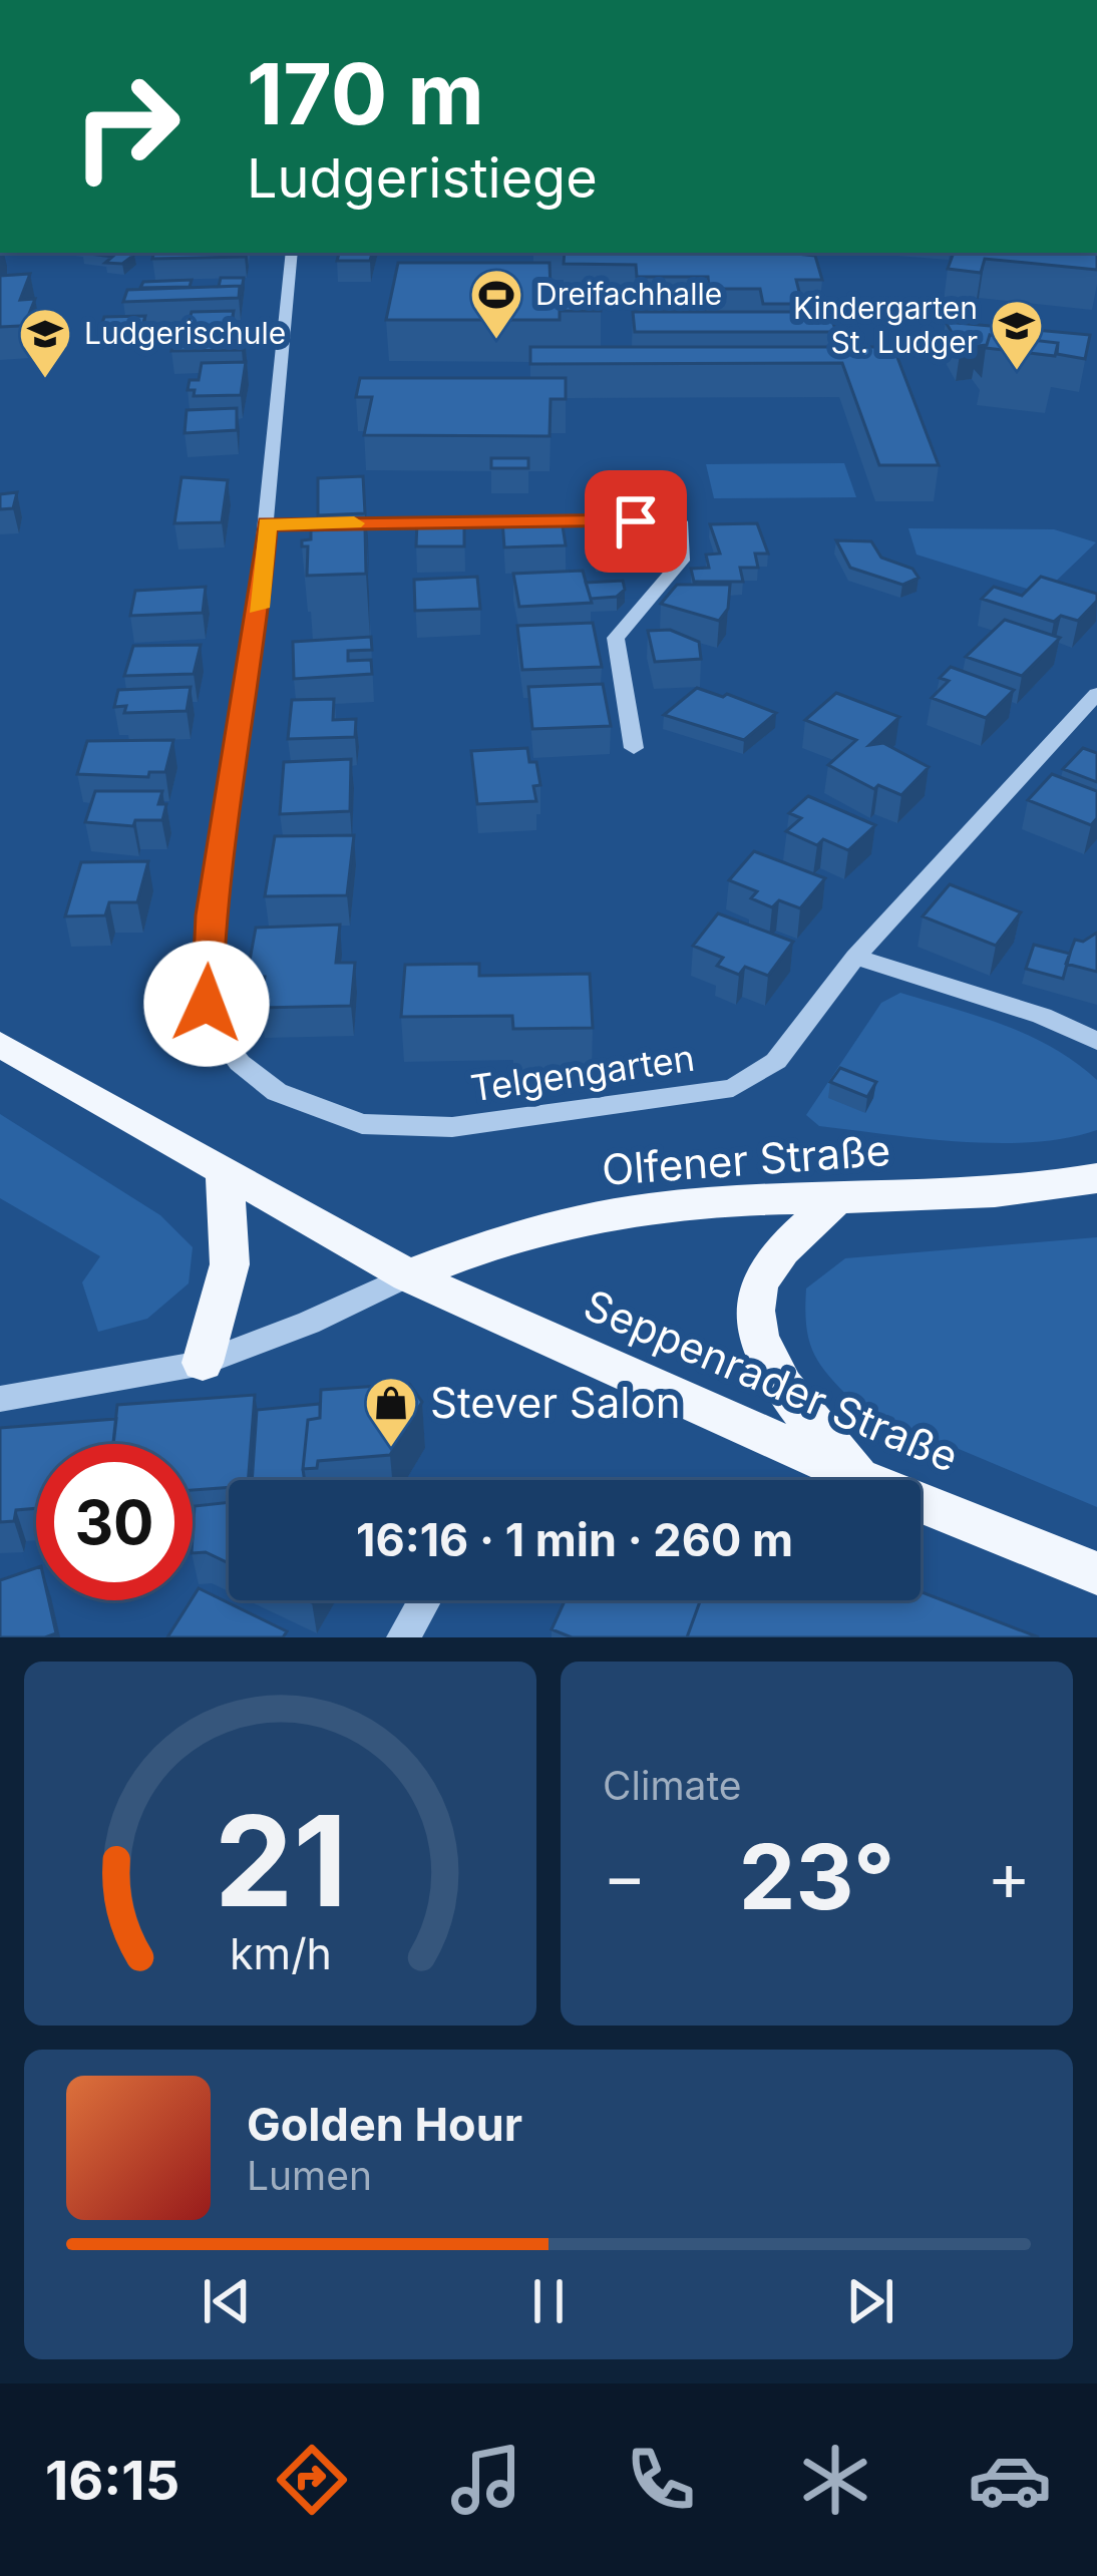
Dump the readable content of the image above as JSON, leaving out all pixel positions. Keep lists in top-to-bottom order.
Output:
{
  "streets": {
    "main road": ["Olfener Straße", "Seppenrader Straße"],
    "street": ["Telgengarten"]
  },
  "crossings": [
    ["Olfener Straße", "Seppenrader Straße"]
  ],
  "places": {
    "sports": ["Dreifachhalle"],
    "school or university": ["Kindergarten St. Ludger", "Ludgerischule"],
    "shop": ["Stever Salon"]
  },
  "page": {
    "turn": ["170 m", "Ludgeristiege"],
    "limit": "30",
    "trip": "16:16 · 1 min · 260 m",
    "tile": "Climate",
    "heat": ["−", "23°", "+"],
    "song": ["Golden Hour", "Lumen"],
    "tabs": "16:15",
    "gauge": ["21", "km/h"]
  }
}
